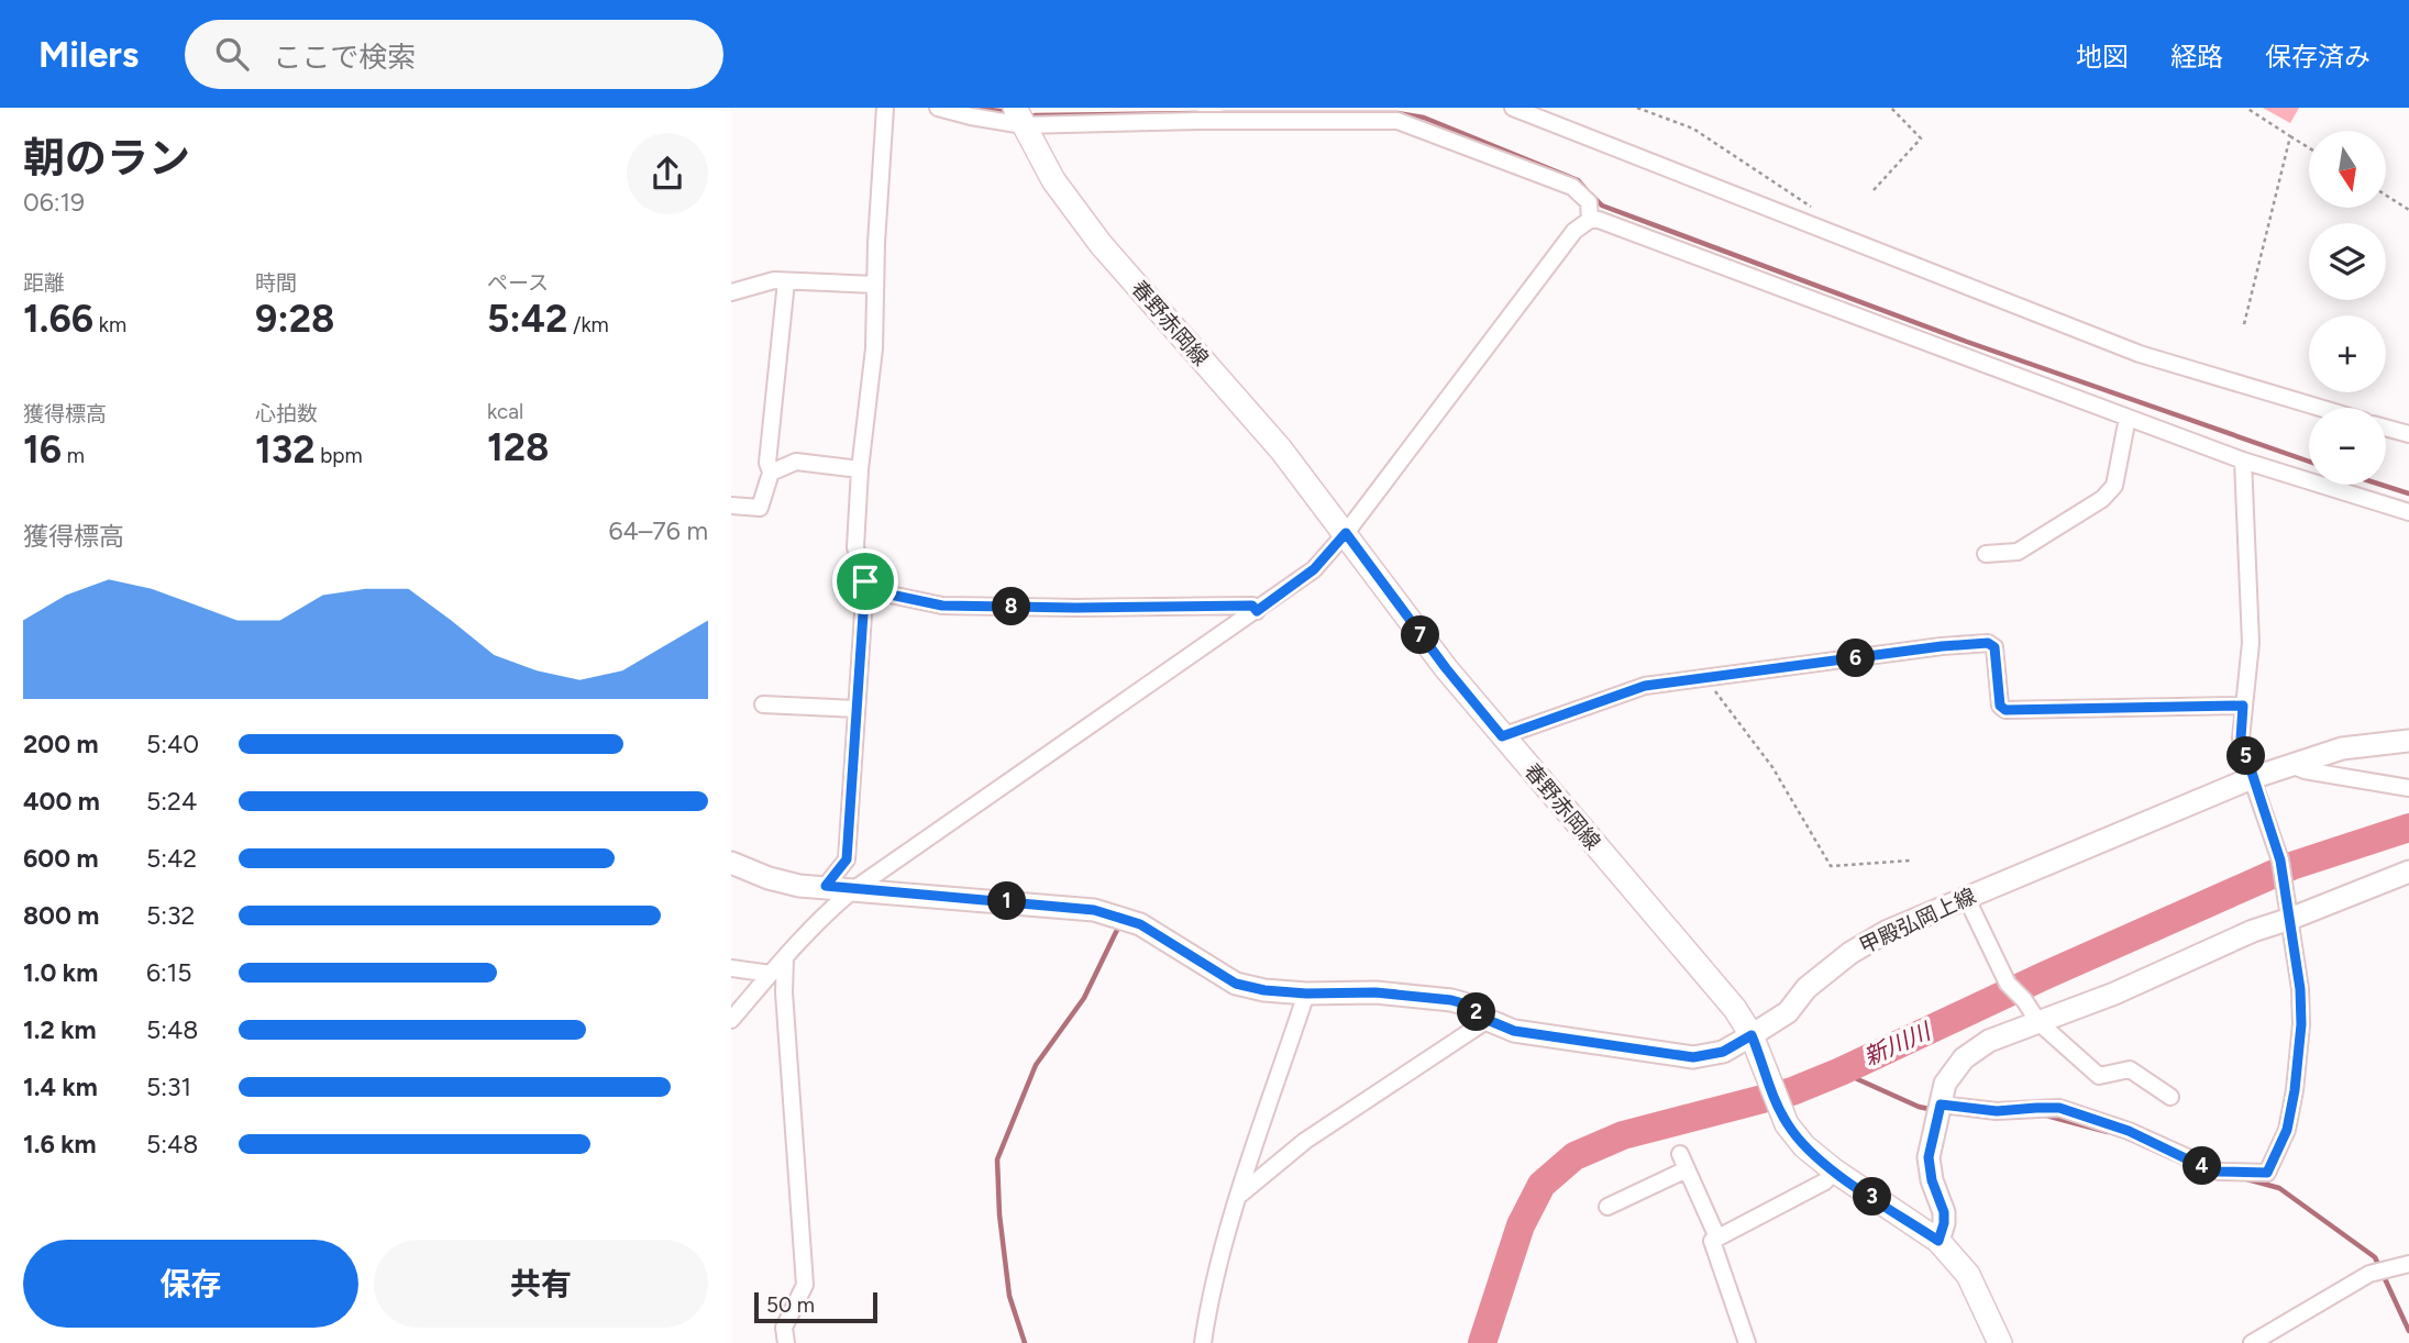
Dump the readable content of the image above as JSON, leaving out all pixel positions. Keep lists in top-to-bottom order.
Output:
{
  "streets": {
    "main road": ["春野赤岡線", "甲殿弘岡上線"]
  },
  "crossings": [
    ["春野赤岡線", "甲殿弘岡上線"]
  ],
  "water": ["新川川"],
  "scale_bar": "50 m",
  "north": "bottom",
  "page": {
    "header": "Milers",
    "search": "ここで検索",
    "nav": ["地図", "経路", "保存済み"],
    "heading": ["朝のラン", "06:19"],
    "map_buttons": ["+", "−"],
    "stats": [
      ["距離", "1.66 km"],
      ["時間", "9:28"],
      ["ペース", "5:42 /km"],
      ["獲得標高", "16 m"],
      ["心拍数", "132 bpm"],
      ["kcal", "128"]
    ],
    "chart": ["獲得標高", "64–76 m"],
    "pins": [
      "8",
      "7",
      "6",
      "5",
      "1",
      "2",
      "4",
      "3"
    ],
    "list": [
      {
        "name": "200 m",
        "note": "5:40"
      },
      {
        "name": "400 m",
        "note": "5:24"
      },
      {
        "name": "600 m",
        "note": "5:42"
      },
      {
        "name": "800 m",
        "note": "5:32"
      },
      {
        "name": "1.0 km",
        "note": "6:15"
      },
      {
        "name": "1.2 km",
        "note": "5:48"
      },
      {
        "name": "1.4 km",
        "note": "5:31"
      },
      {
        "name": "1.6 km",
        "note": "5:48"
      }
    ],
    "buttons": ["保存", "共有"],
    "scale": "50 m"
  }
}
